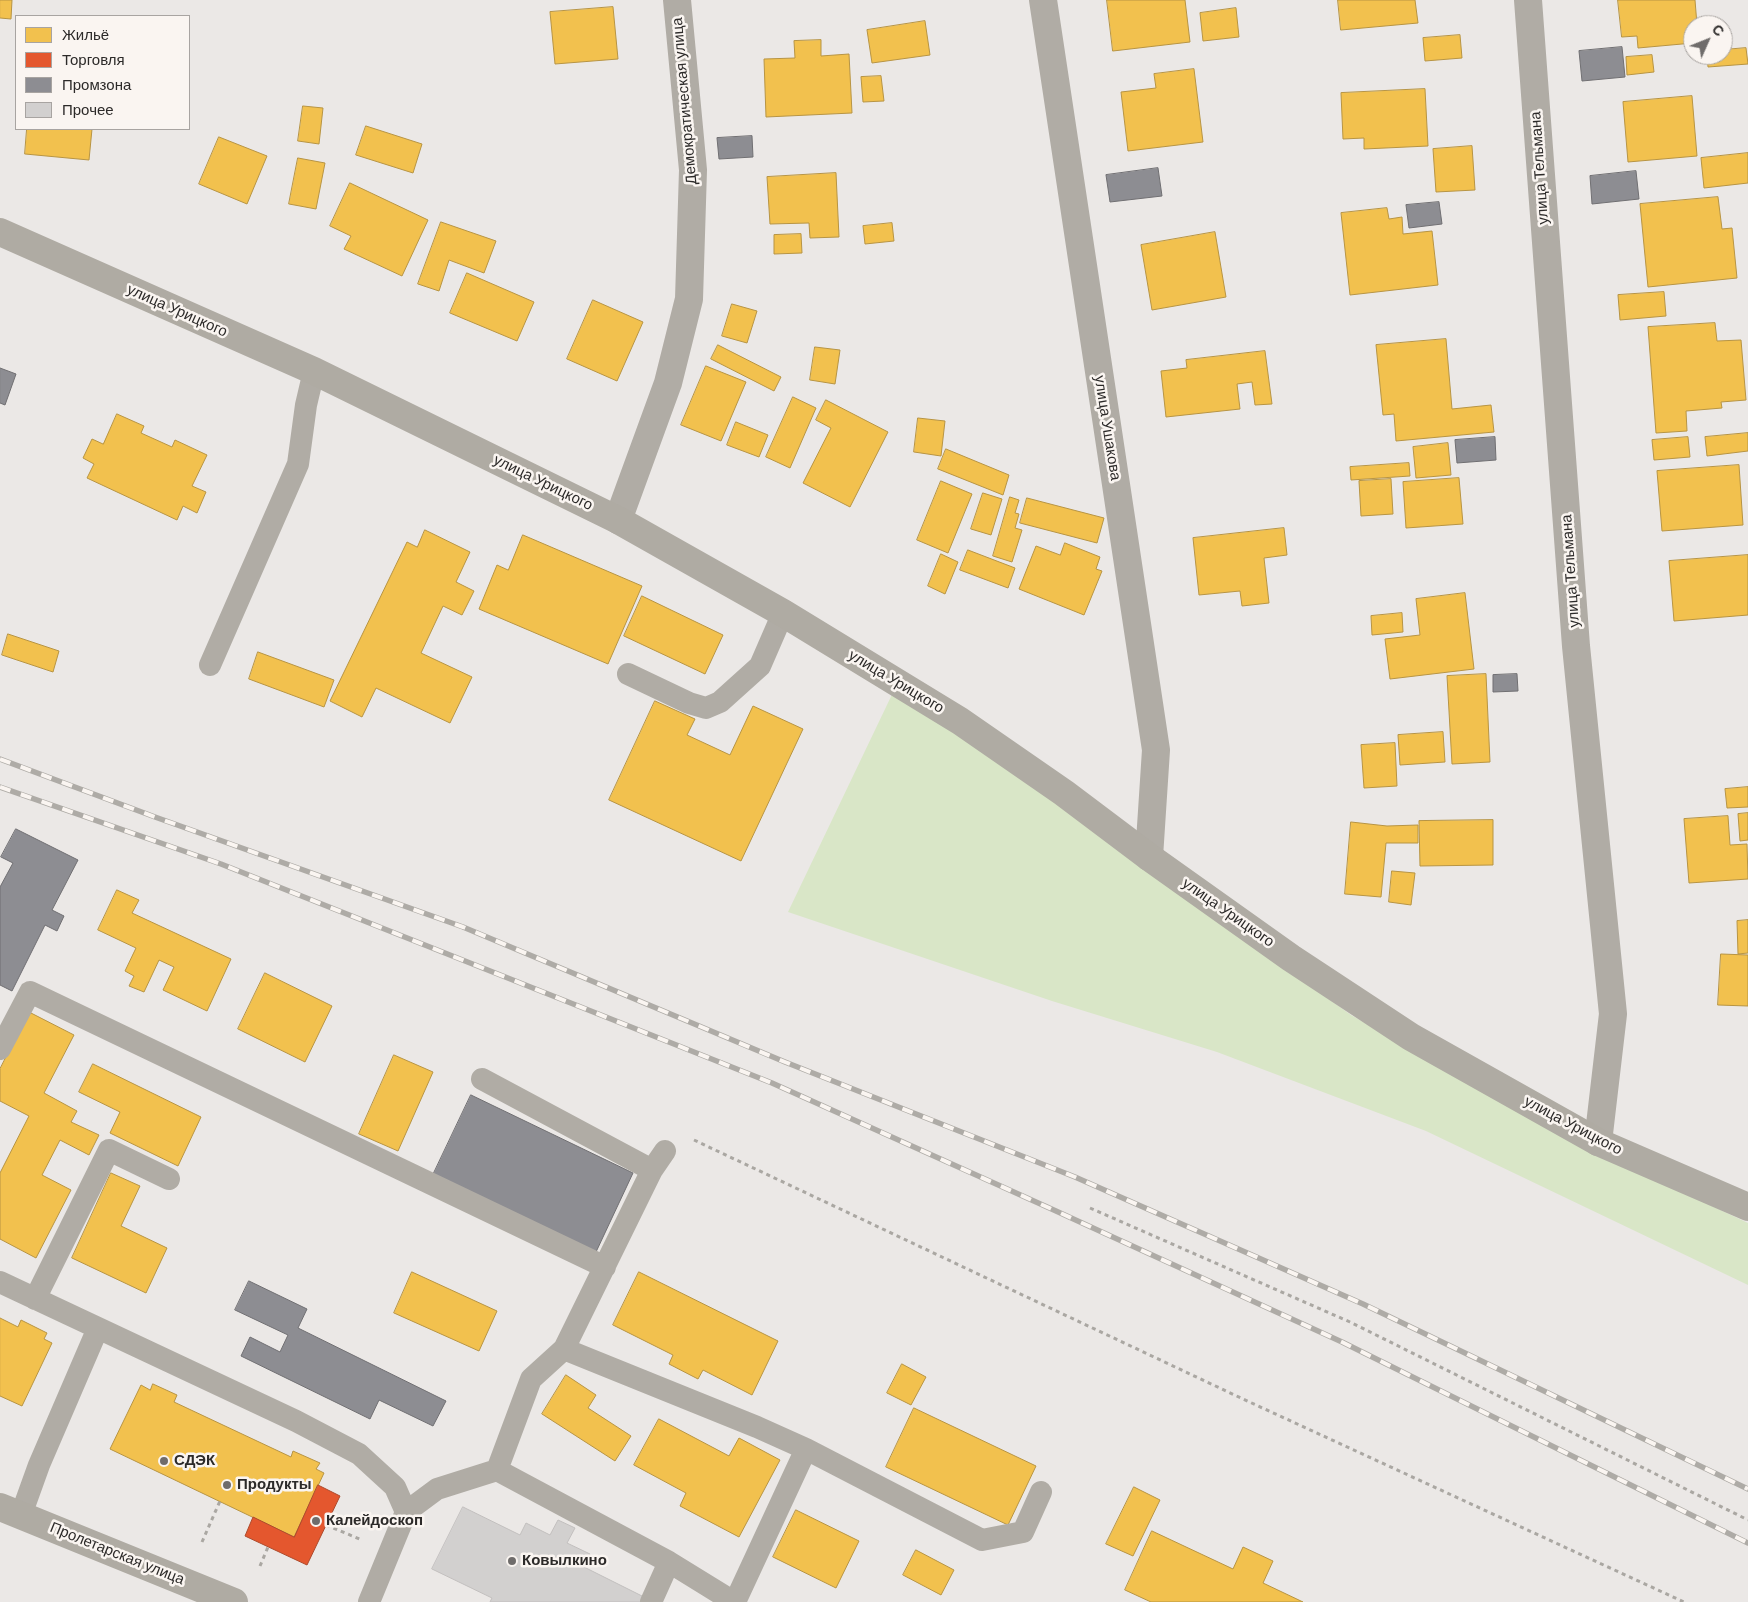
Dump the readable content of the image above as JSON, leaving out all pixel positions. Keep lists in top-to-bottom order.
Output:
{
  "streets": {
    "street": [
      "Демократическая улица",
      "улица Тельмана",
      "улица Урицкого",
      "улица Ушакова",
      "Пролетарская улица"
    ]
  },
  "crossings": [
    ["Демократическая улица", "улица Урицкого"],
    ["улица Тельмана", "улица Урицкого"],
    ["улица Урицкого", "улица Ушакова"]
  ],
  "places": [
    "СДЭК",
    "Продукты",
    "Калейдоскоп",
    "Ковылкино"
  ],
  "legend": [
    "Жильё",
    "Торговля",
    "Промзона",
    "Прочее"
  ],
  "north": "top right"
}
